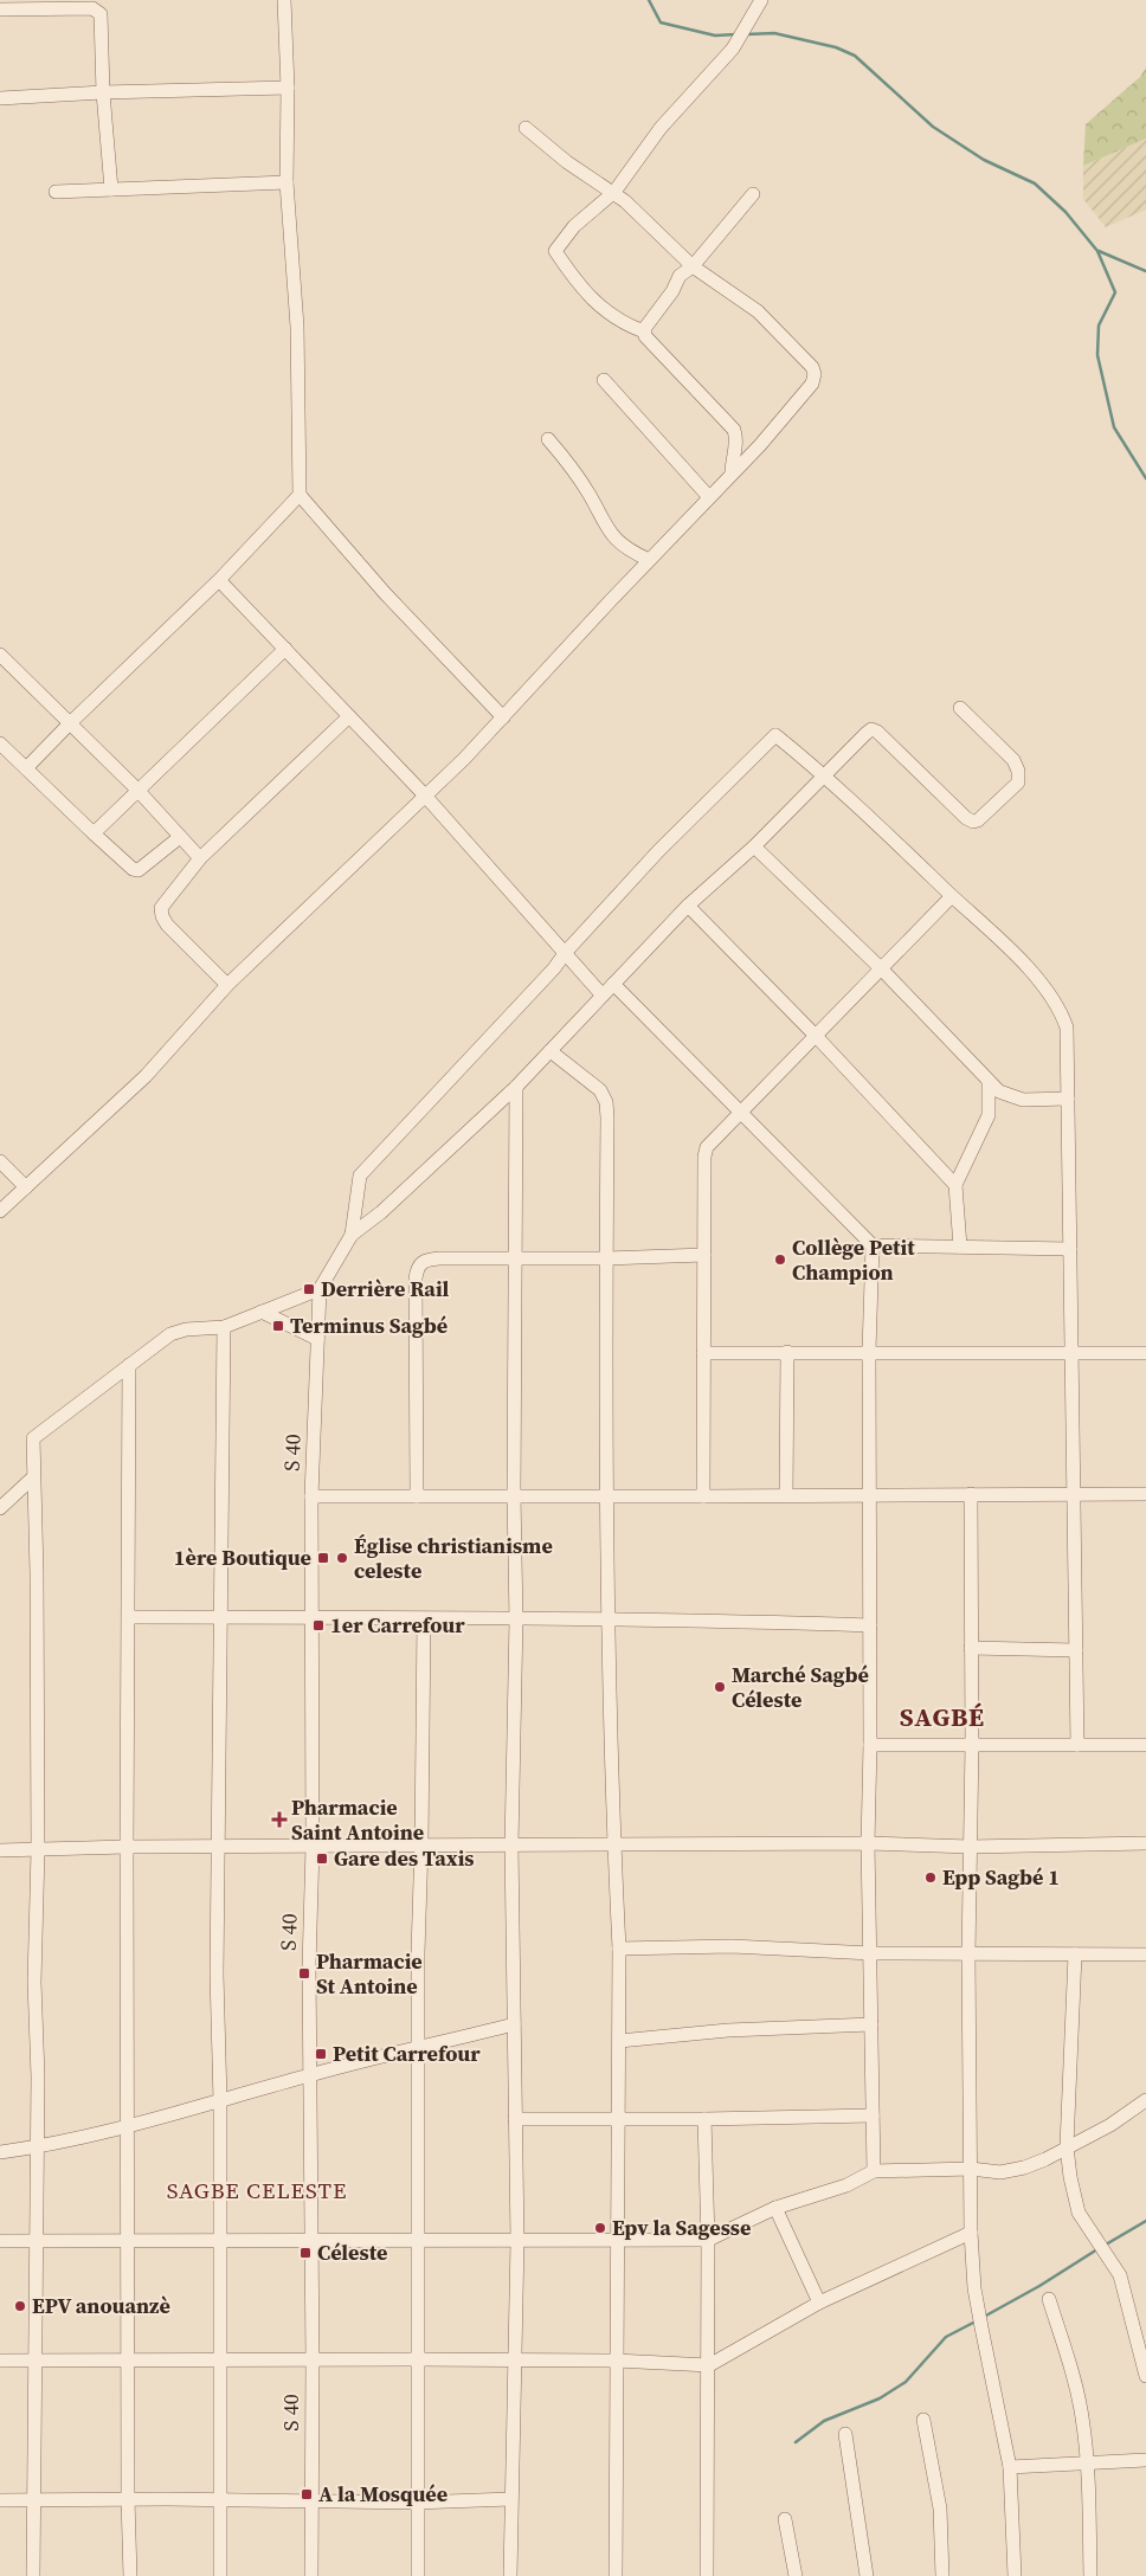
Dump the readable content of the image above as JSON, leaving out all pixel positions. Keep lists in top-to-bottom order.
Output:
{
  "streets": {
    "street": ["S 40"]
  },
  "districts": ["SAGBÉ", "SAGBE CELESTE"],
  "places": {
    "other": [
      "Collège Petit Champion",
      "Église christianisme celeste",
      "Marché Sagbé Céleste",
      "Epp Sagbé 1",
      "Epv la Sagesse",
      "EPV anouanzè"
    ],
    "transit": [
      "Derrière Rail",
      "Terminus Sagbé",
      "1ère Boutique",
      "1er Carrefour",
      "Gare des Taxis",
      "Pharmacie St Antoine",
      "Petit Carrefour",
      "Céleste",
      "A la Mosquée"
    ],
    "health": ["Pharmacie Saint Antoine"]
  }
}
